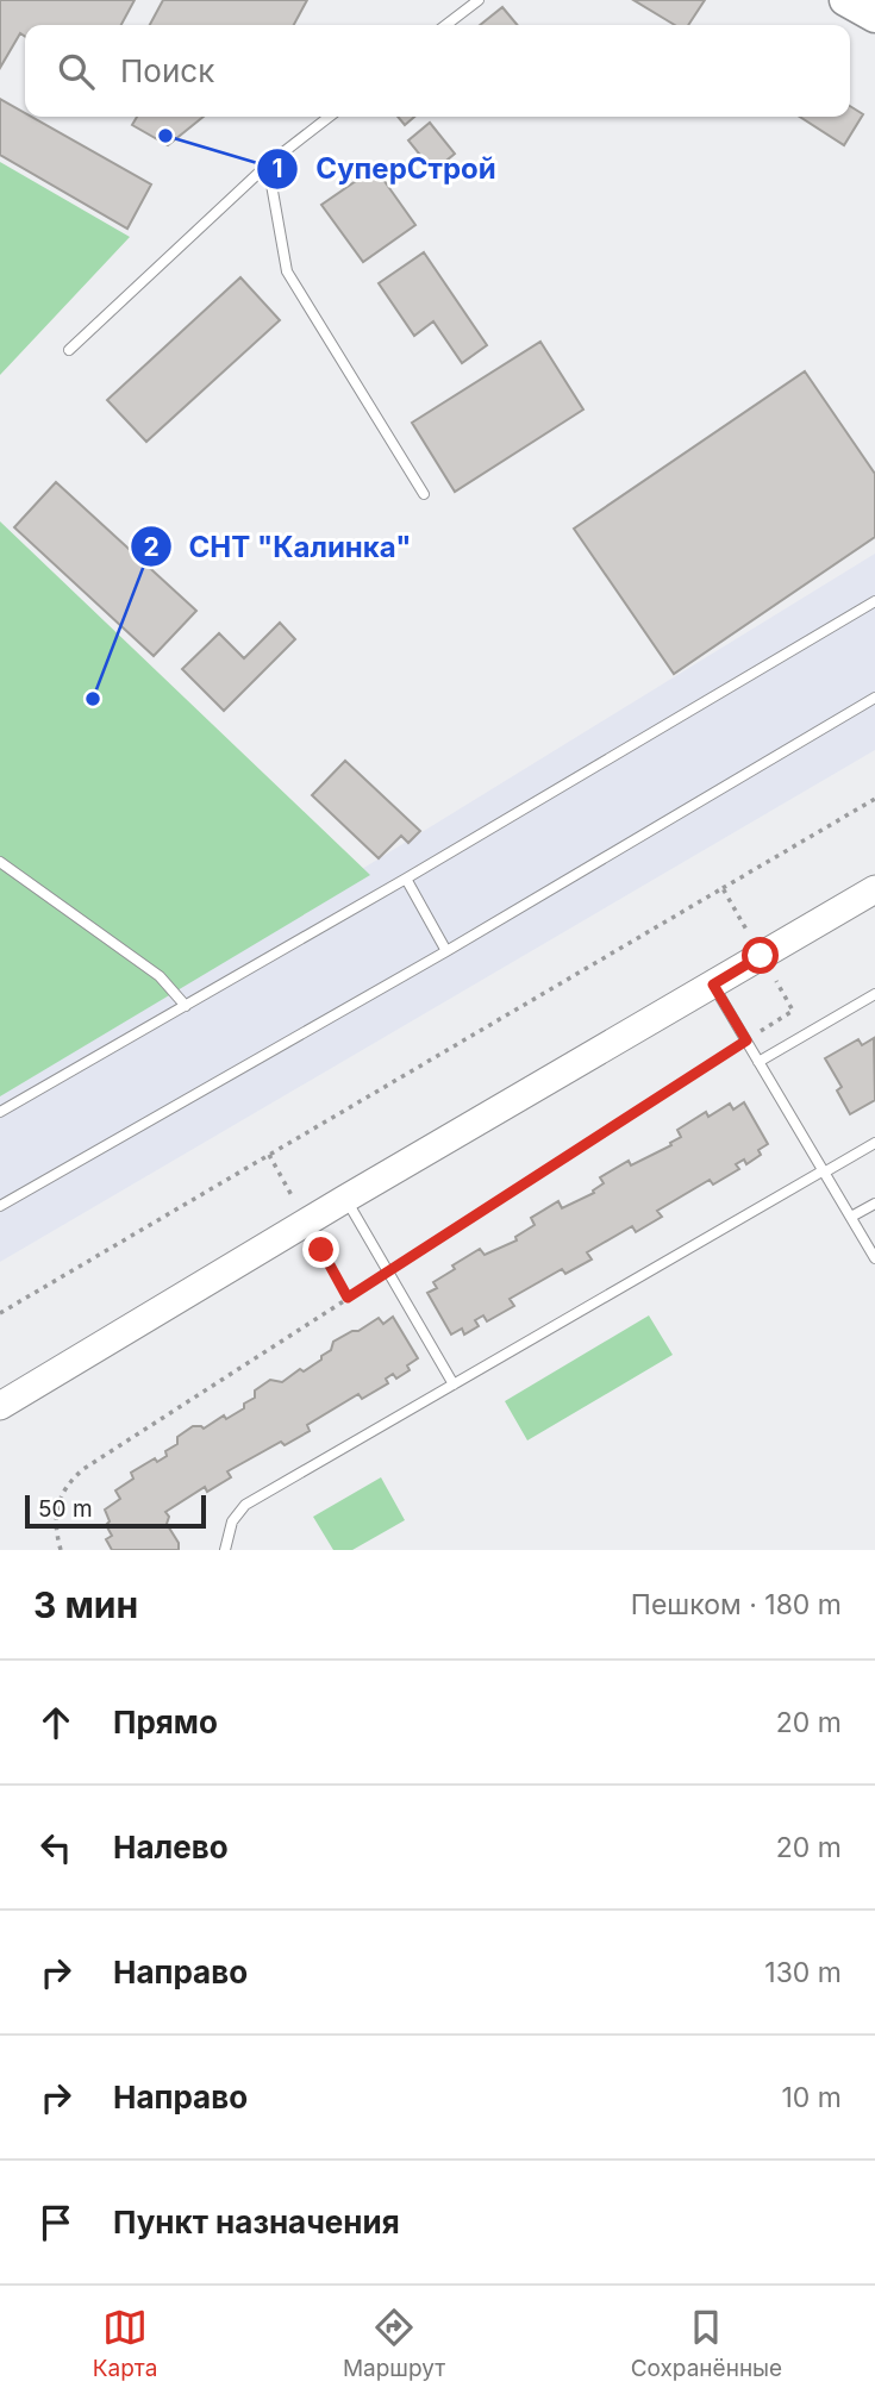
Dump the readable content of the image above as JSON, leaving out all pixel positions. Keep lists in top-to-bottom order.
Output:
{
  "places": ["СуперСтрой", "СНТ \"Калинка\""],
  "scale_bar": "50 m",
  "page": {
    "search": "Поиск",
    "scale": "50 m",
    "heading": ["3 мин", "Пешком · 180 m"],
    "list": [
      ["Прямо", "20 m"],
      ["Налево", "20 m"],
      ["Направо", "130 m"],
      ["Направо", "10 m"],
      "Пункт назначения"
    ],
    "nav": ["Карта", "Маршрут", "Сохранённые"]
  }
}
